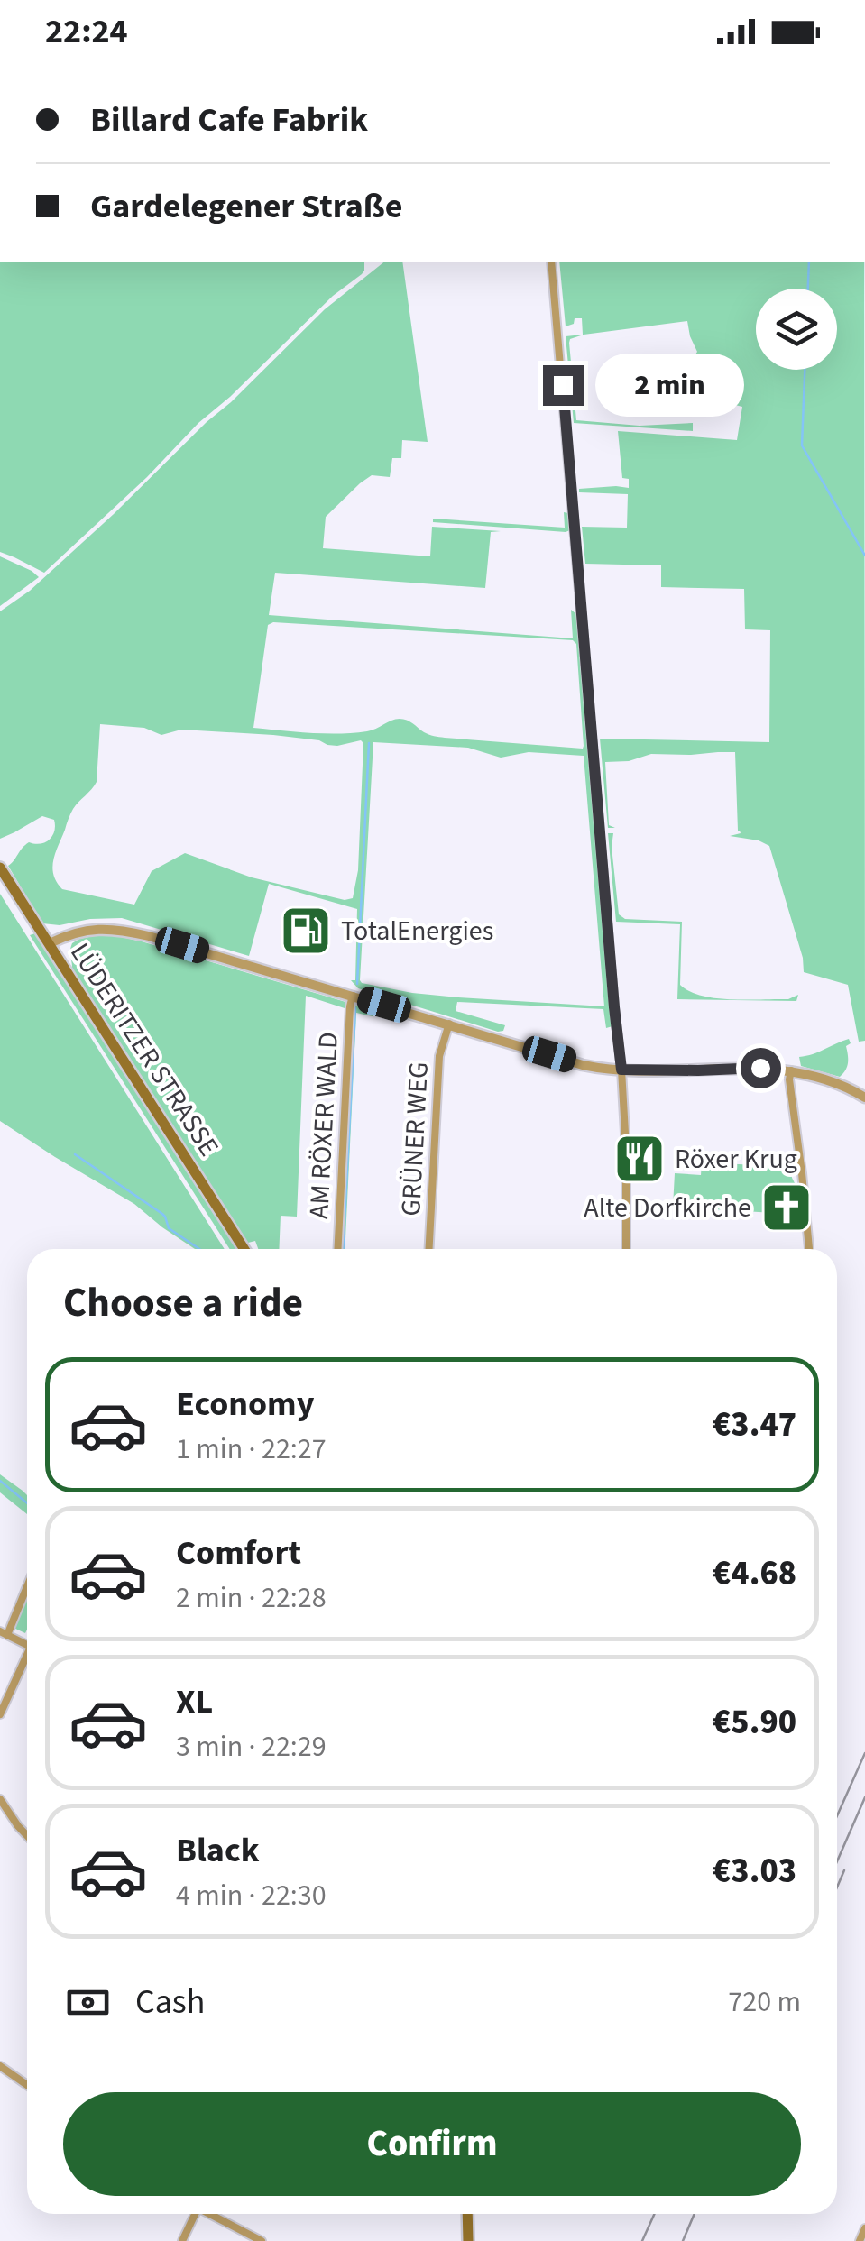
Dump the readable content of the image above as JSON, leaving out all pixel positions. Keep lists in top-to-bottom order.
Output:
{
  "streets": {
    "main road": ["LÜDERITZER STRASSE"],
    "street": ["AM RÖXER WALD", "GRÜNER WEG"]
  },
  "places": {
    "fuel station": ["TotalEnergies"],
    "restaurant": ["Röxer Krug"],
    "church": ["Alte Dorfkirche"]
  },
  "page": {
    "status": "22:24",
    "banner": ["Billard Cafe Fabrik", "Gardelegener Straße"],
    "bubble": "2 min",
    "heading": "Choose a ride",
    "list": [
      {
        "name": "Economy",
        "note": "1 min · 22:27",
        "value": "€3.47"
      },
      {
        "name": "Comfort",
        "note": "2 min · 22:28",
        "value": "€4.68"
      },
      {
        "name": "XL",
        "note": "3 min · 22:29",
        "value": "€5.90"
      },
      {
        "name": "Black",
        "note": "4 min · 22:30",
        "value": "€3.03"
      }
    ],
    "pay": ["Cash", "720 m"],
    "buttons": "Confirm"
  }
}
